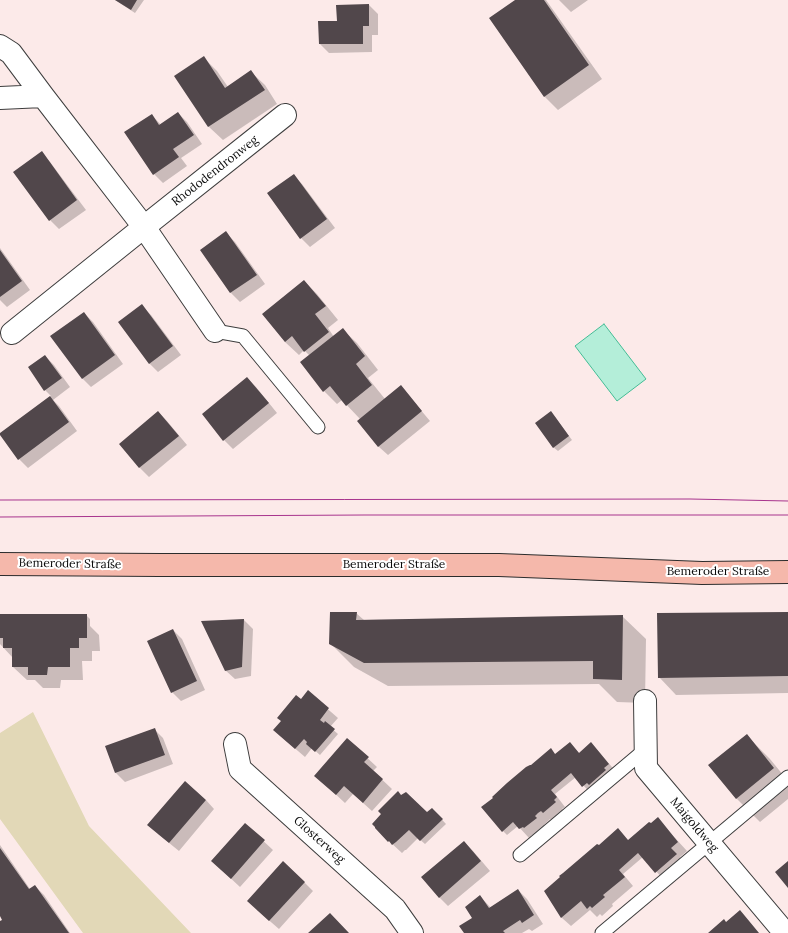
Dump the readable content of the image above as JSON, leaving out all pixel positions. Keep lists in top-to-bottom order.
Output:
{
  "streets": {
    "main road": ["Bemeroder Straße"],
    "street": ["Rhododendronweg", "Maigoldweg", "Glosterweg"]
  }
}
